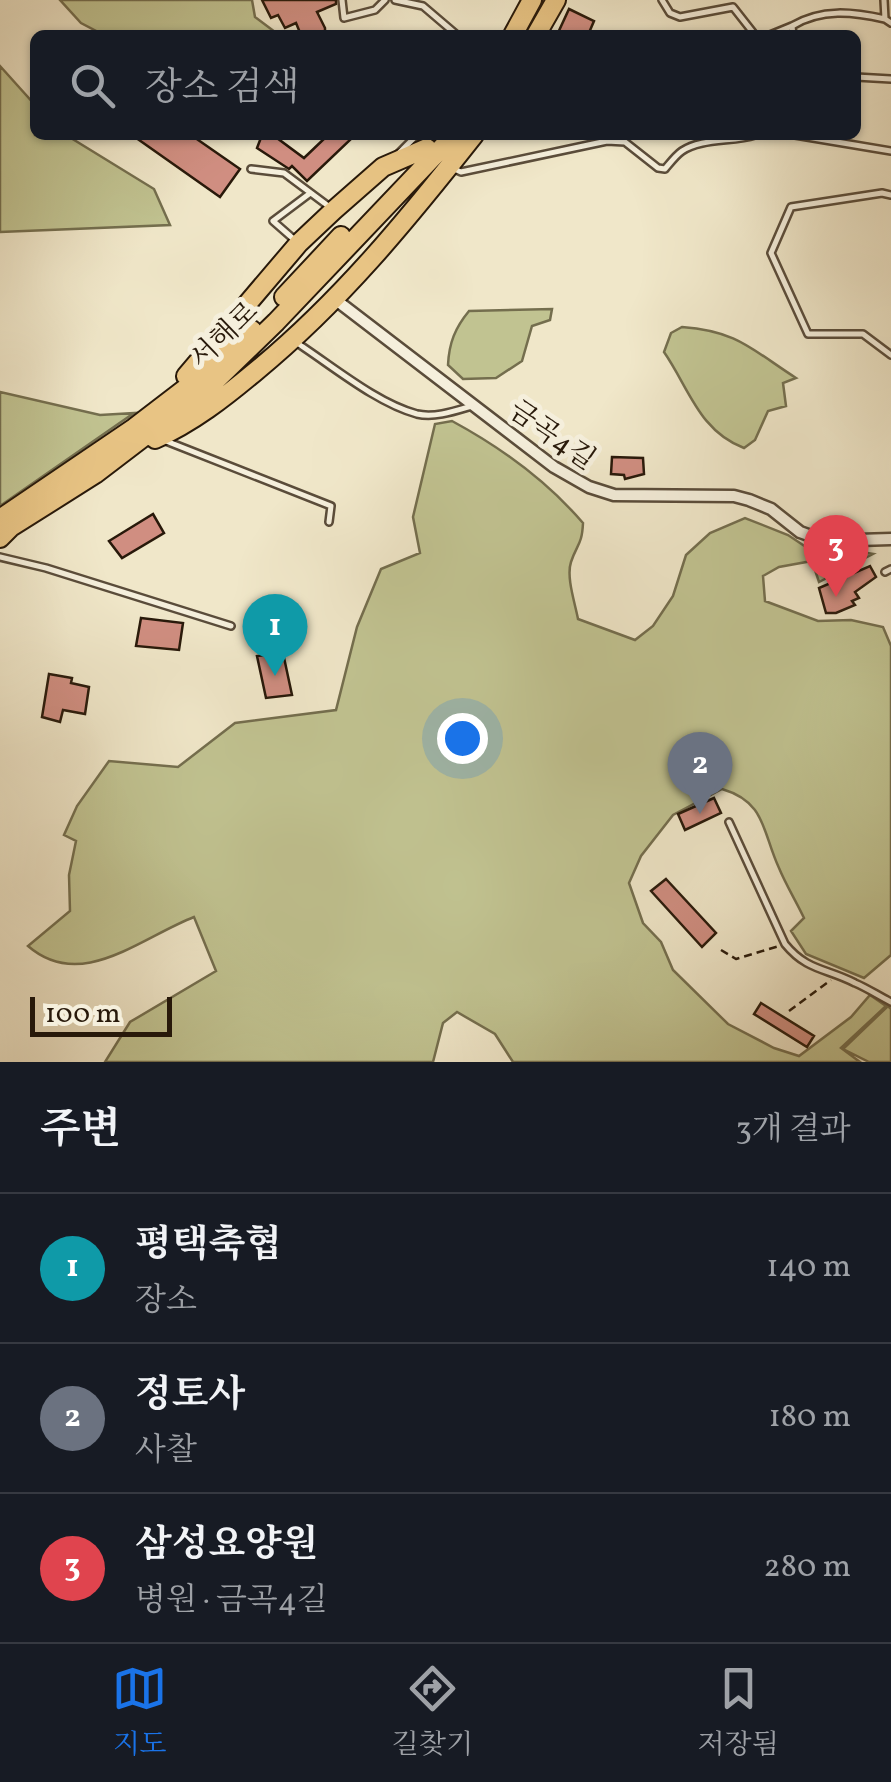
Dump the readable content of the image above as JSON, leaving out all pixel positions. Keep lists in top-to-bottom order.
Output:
{
  "streets": {
    "main road": ["서해로"],
    "street": ["금곡4길"]
  },
  "scale_bar": "100 m",
  "page": {
    "search": "장소 검색",
    "pins": ["3", "1", "2"],
    "scale": "100 m",
    "heading": ["주변", "3개 결과"],
    "list": [
      {
        "mark": "1",
        "name": "평택축협",
        "note": "장소",
        "value": "140 m"
      },
      {
        "mark": "2",
        "name": "정토사",
        "note": "사찰",
        "value": "180 m"
      },
      {
        "mark": "3",
        "name": "삼성요양원",
        "note": "병원 · 금곡4길",
        "value": "280 m"
      }
    ],
    "nav": ["지도", "길찾기", "저장됨"]
  }
}
